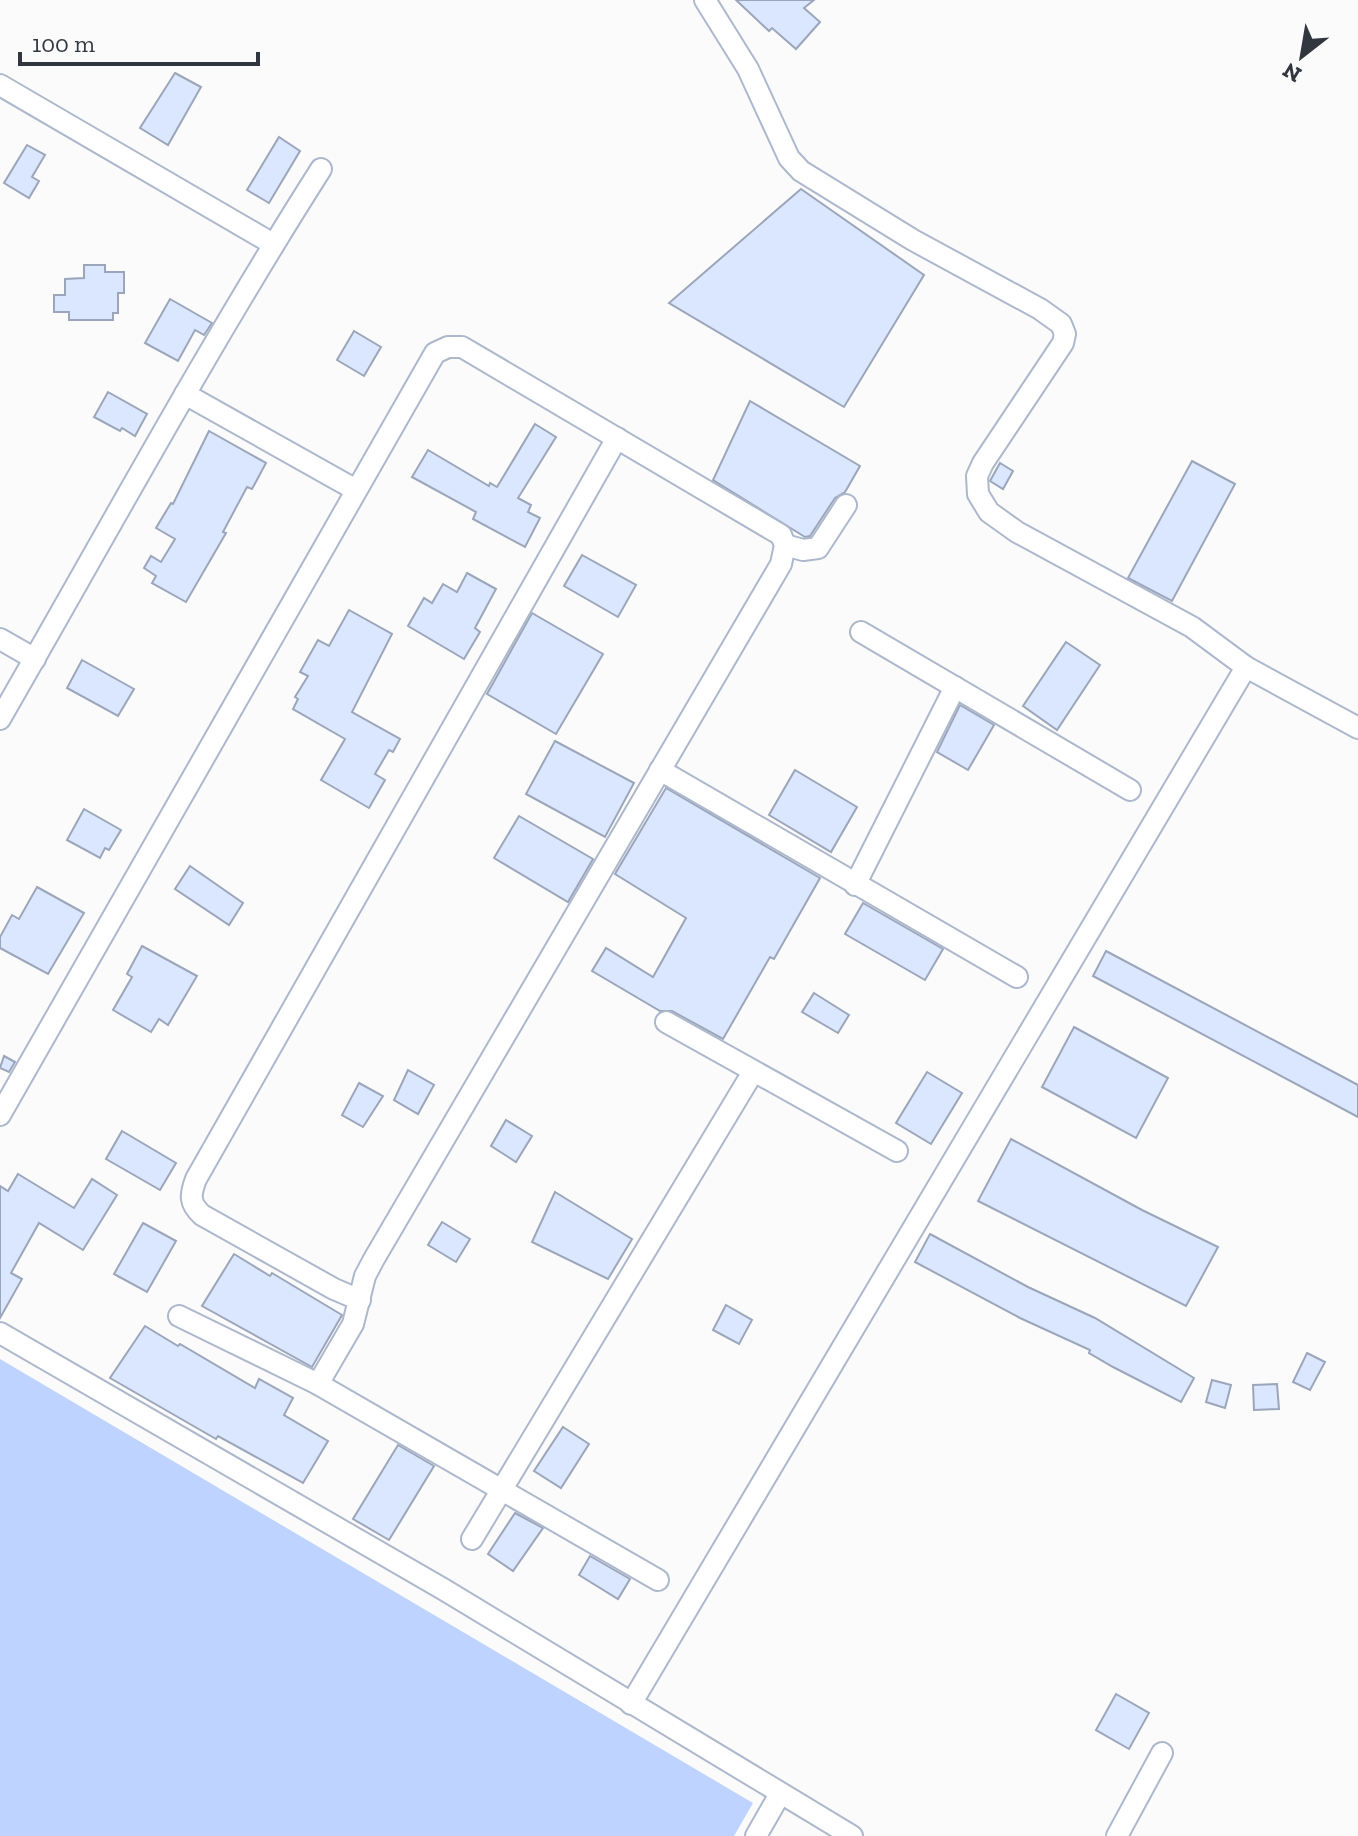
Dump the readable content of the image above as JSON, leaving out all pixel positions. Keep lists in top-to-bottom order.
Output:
{
  "scale_bar": "100 m",
  "north": "bottom left"
}
